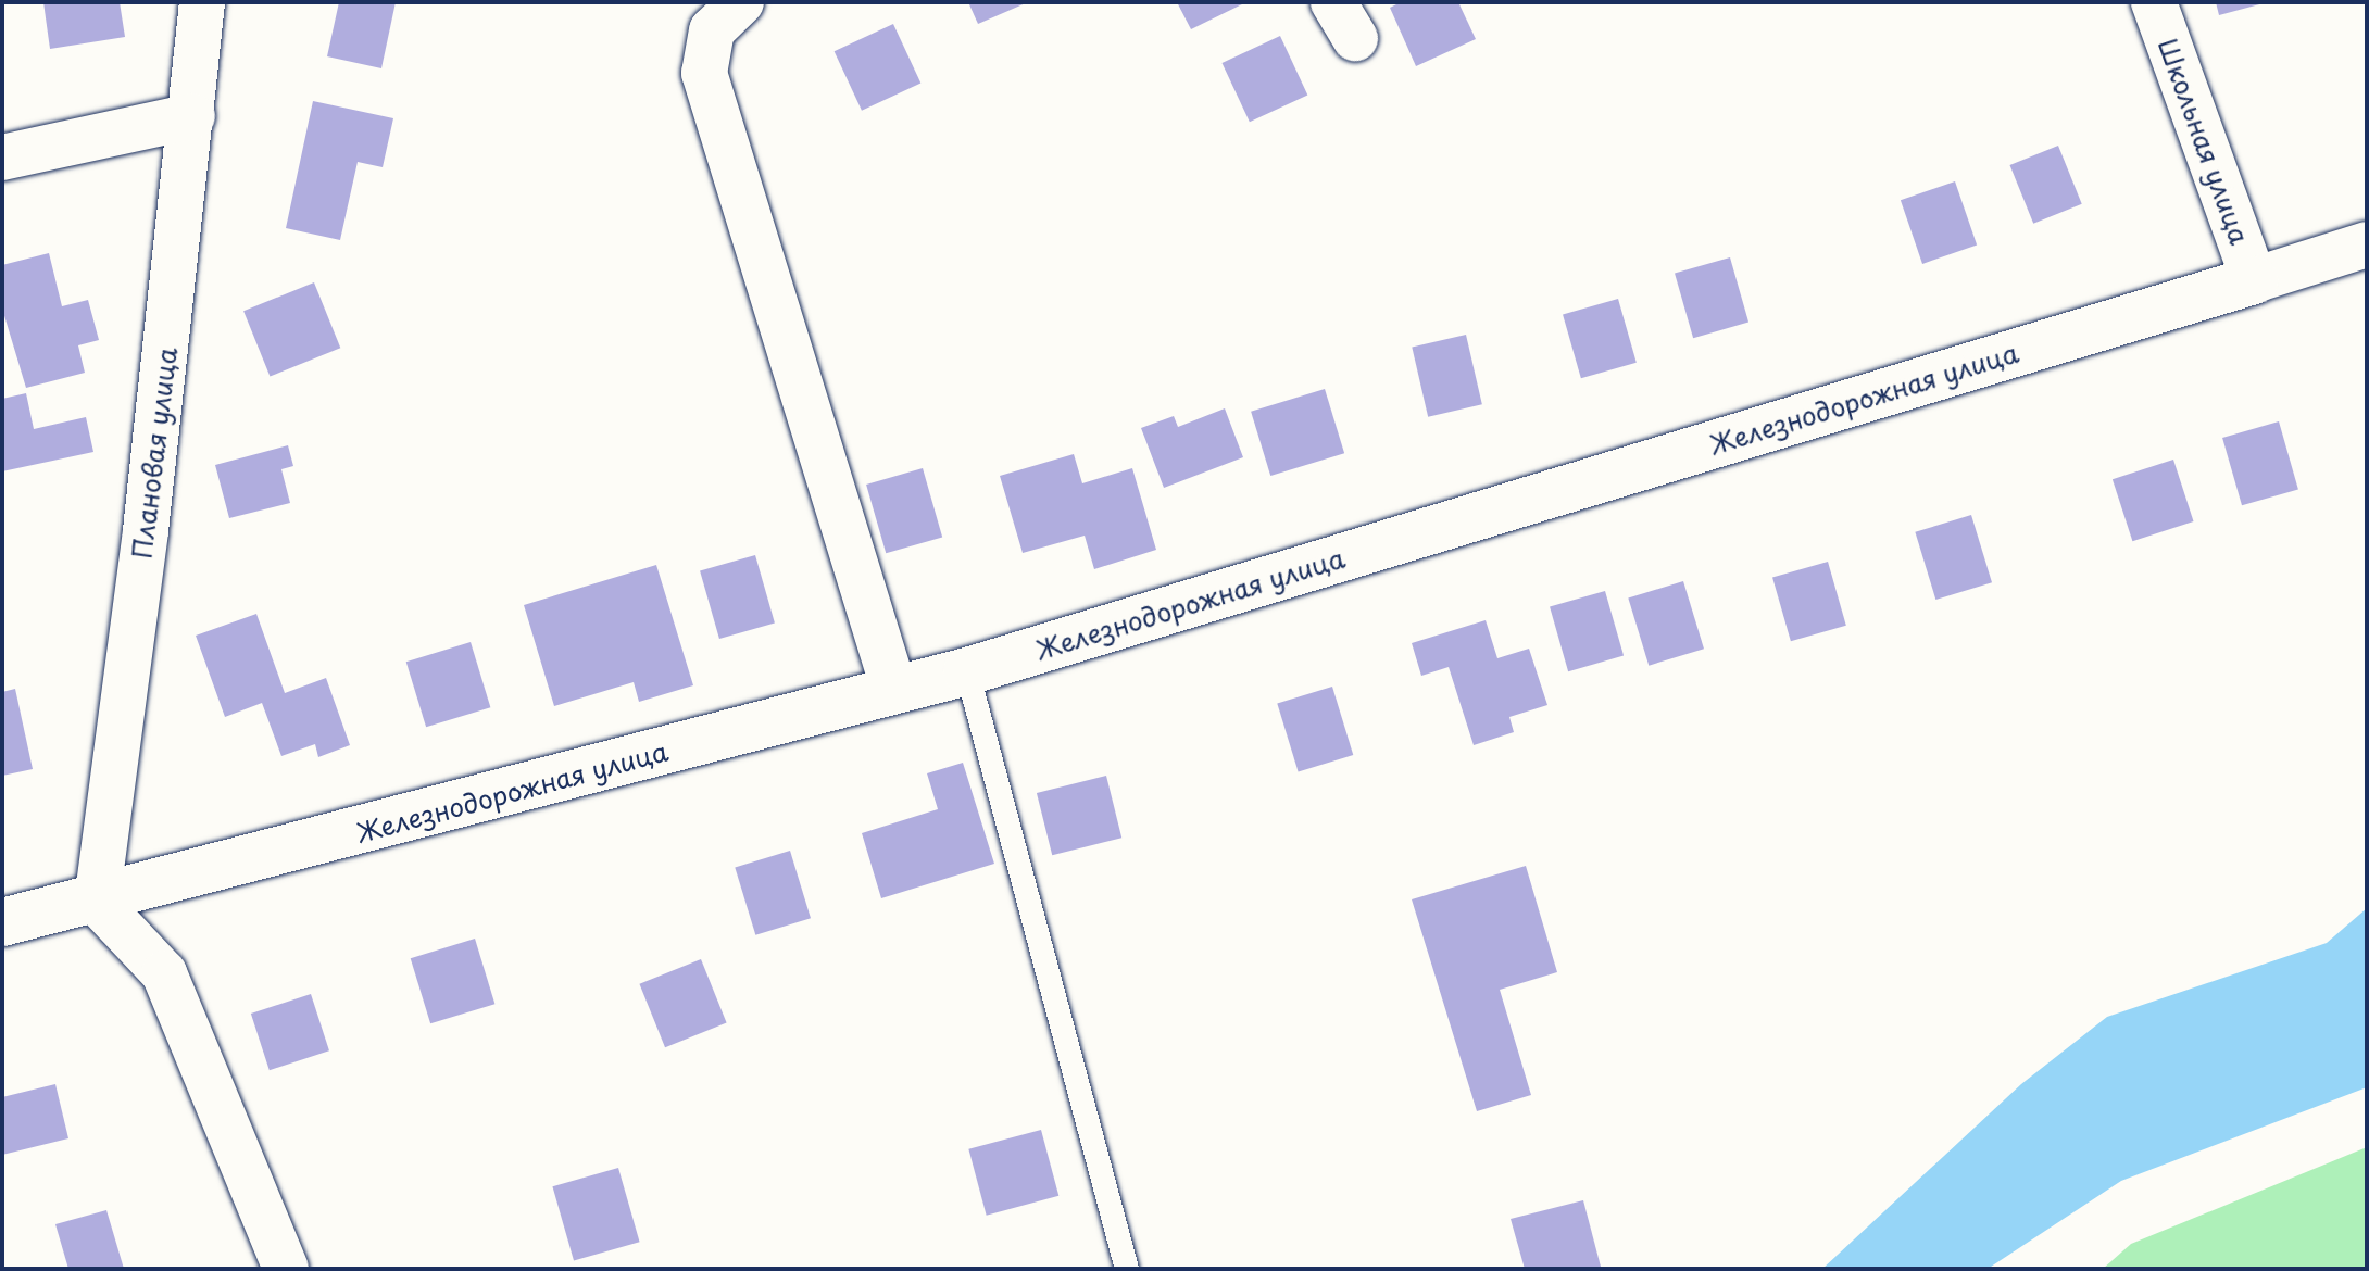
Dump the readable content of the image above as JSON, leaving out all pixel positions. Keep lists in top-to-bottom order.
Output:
{
  "streets": {
    "street": ["Школьная улица", "Железнодорожная улица", "Плановая улица"]
  },
  "crossings": [
    ["Школьная улица", "Железнодорожная улица"],
    ["Железнодорожная улица", "Плановая улица"]
  ]
}
